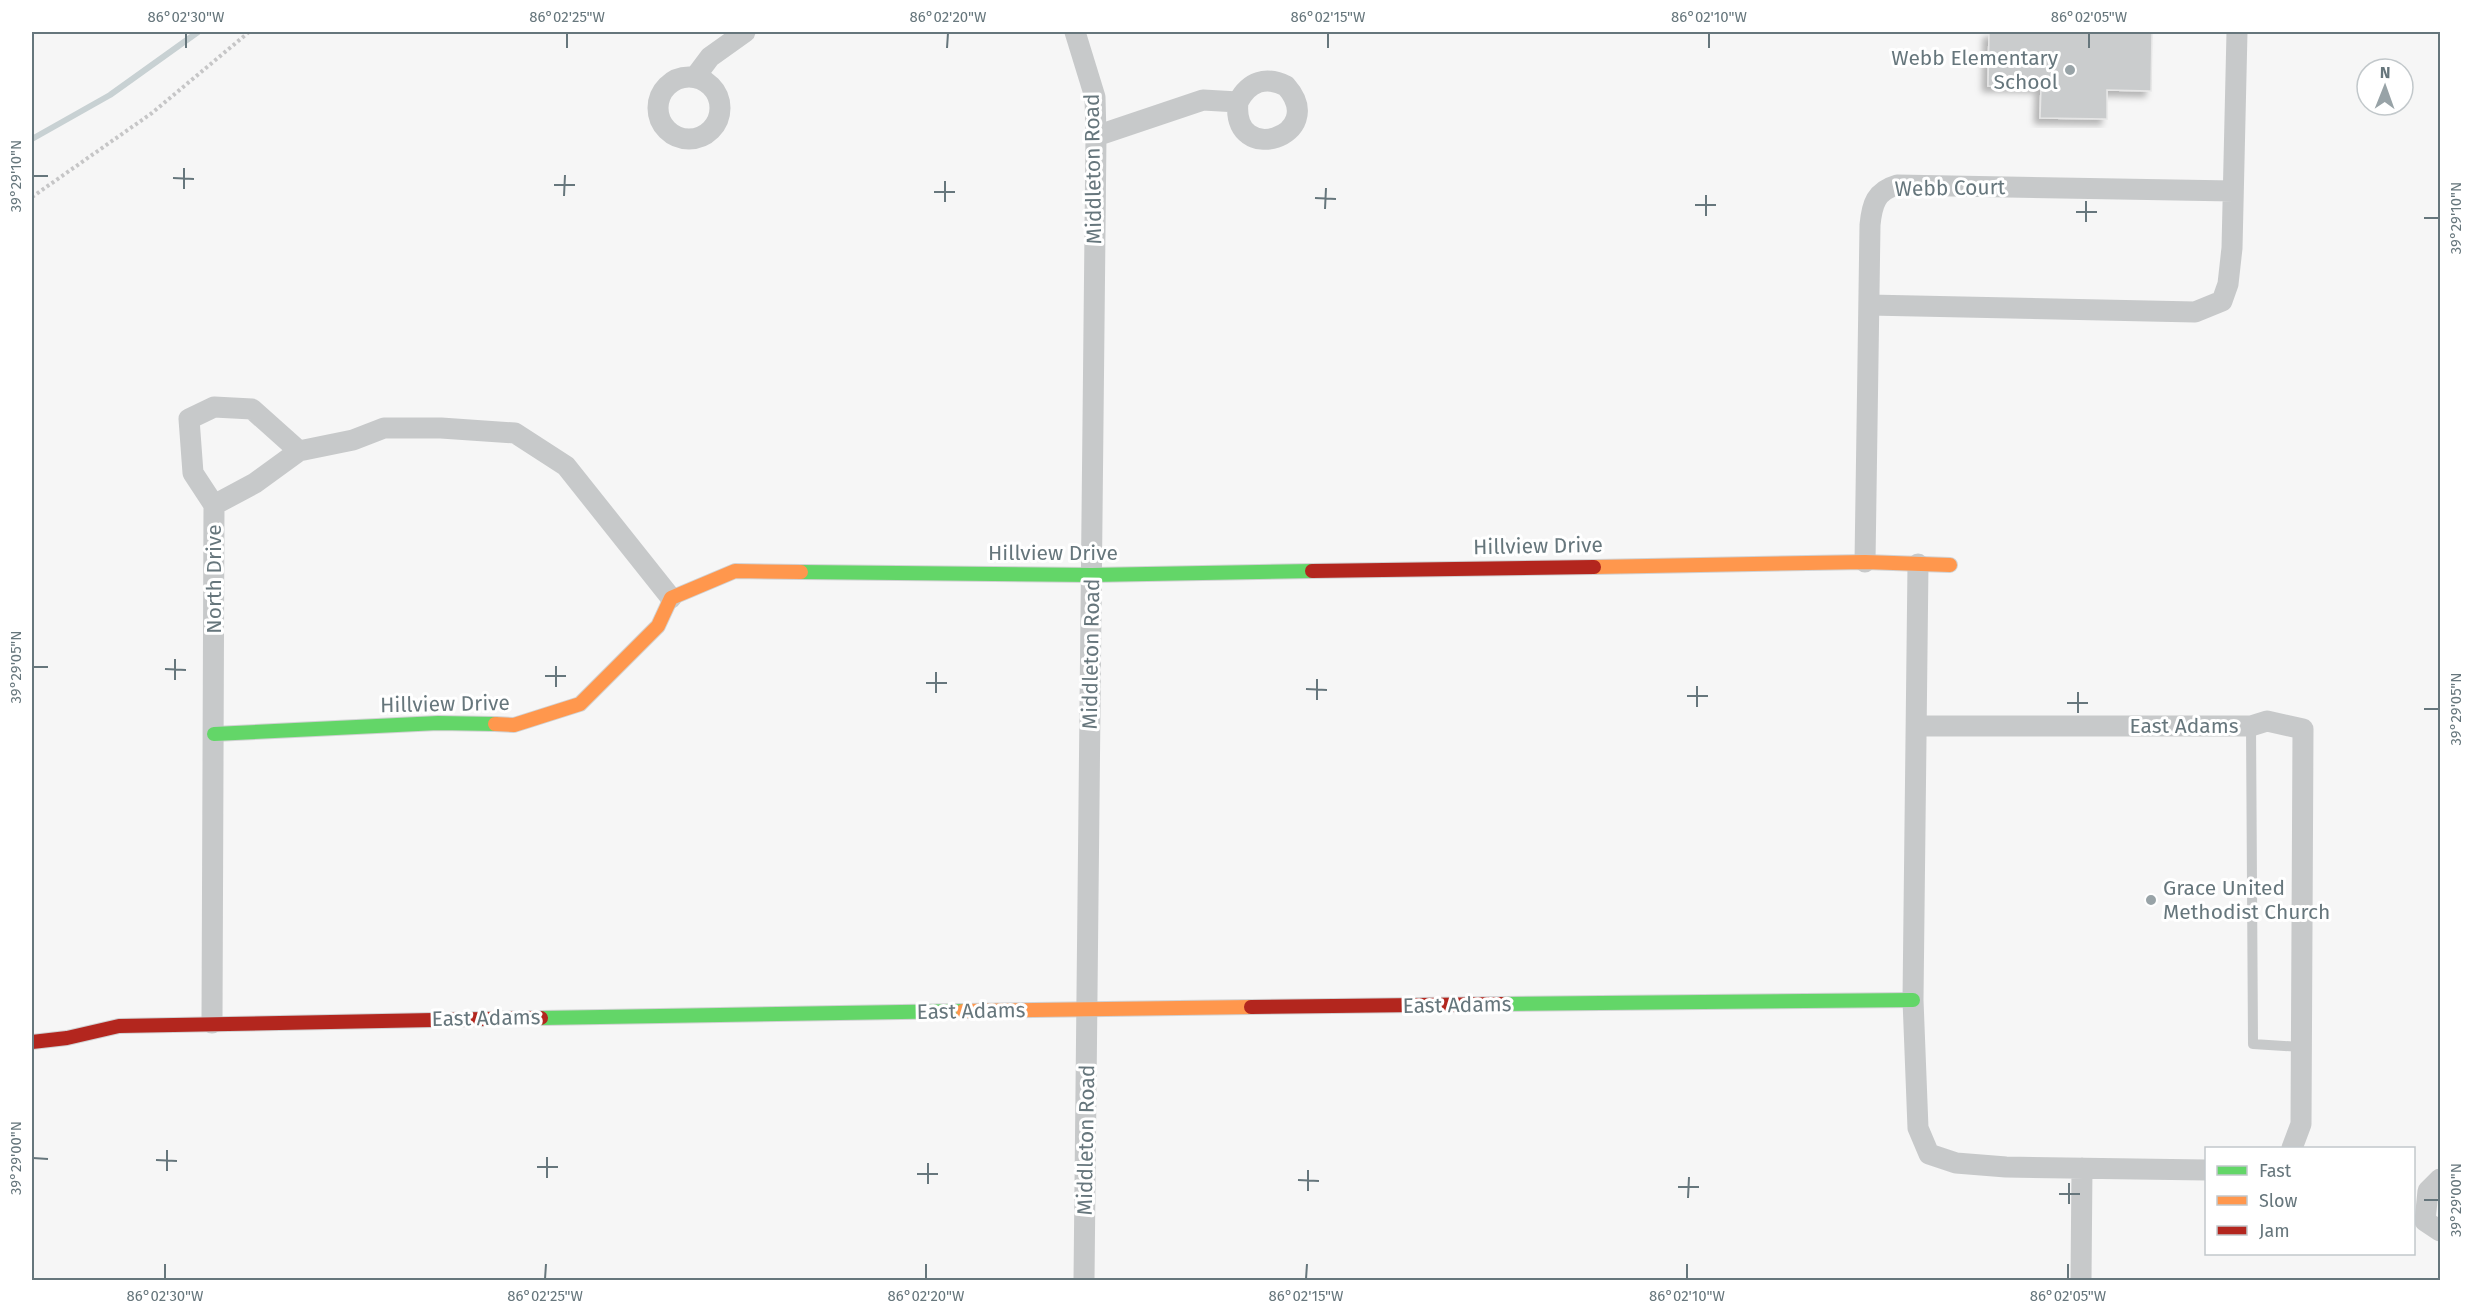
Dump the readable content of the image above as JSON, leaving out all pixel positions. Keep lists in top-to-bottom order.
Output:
{
  "streets": {
    "street": [
      "Middleton Road",
      "Webb Court",
      "Hillview Drive",
      "North Drive",
      "East Adams"
    ]
  },
  "crossings": [
    ["Middleton Road", "Hillview Drive"],
    ["Middleton Road", "East Adams"],
    ["Webb Court", "Hillview Drive"],
    ["Hillview Drive", "North Drive"],
    ["North Drive", "East Adams"]
  ],
  "places": ["Webb Elementary School", "Grace United Methodist Church"],
  "legend": ["Fast", "Slow", "Jam"],
  "north": "top",
  "coordinates": [
    "86°02'30\"W",
    "86°02'25\"W",
    "86°02'20\"W",
    "86°02'15\"W",
    "86°02'10\"W",
    "86°02'05\"W",
    "39°29'10\"N",
    "39°29'05\"N",
    "39°29'00\"N"
  ]
}
